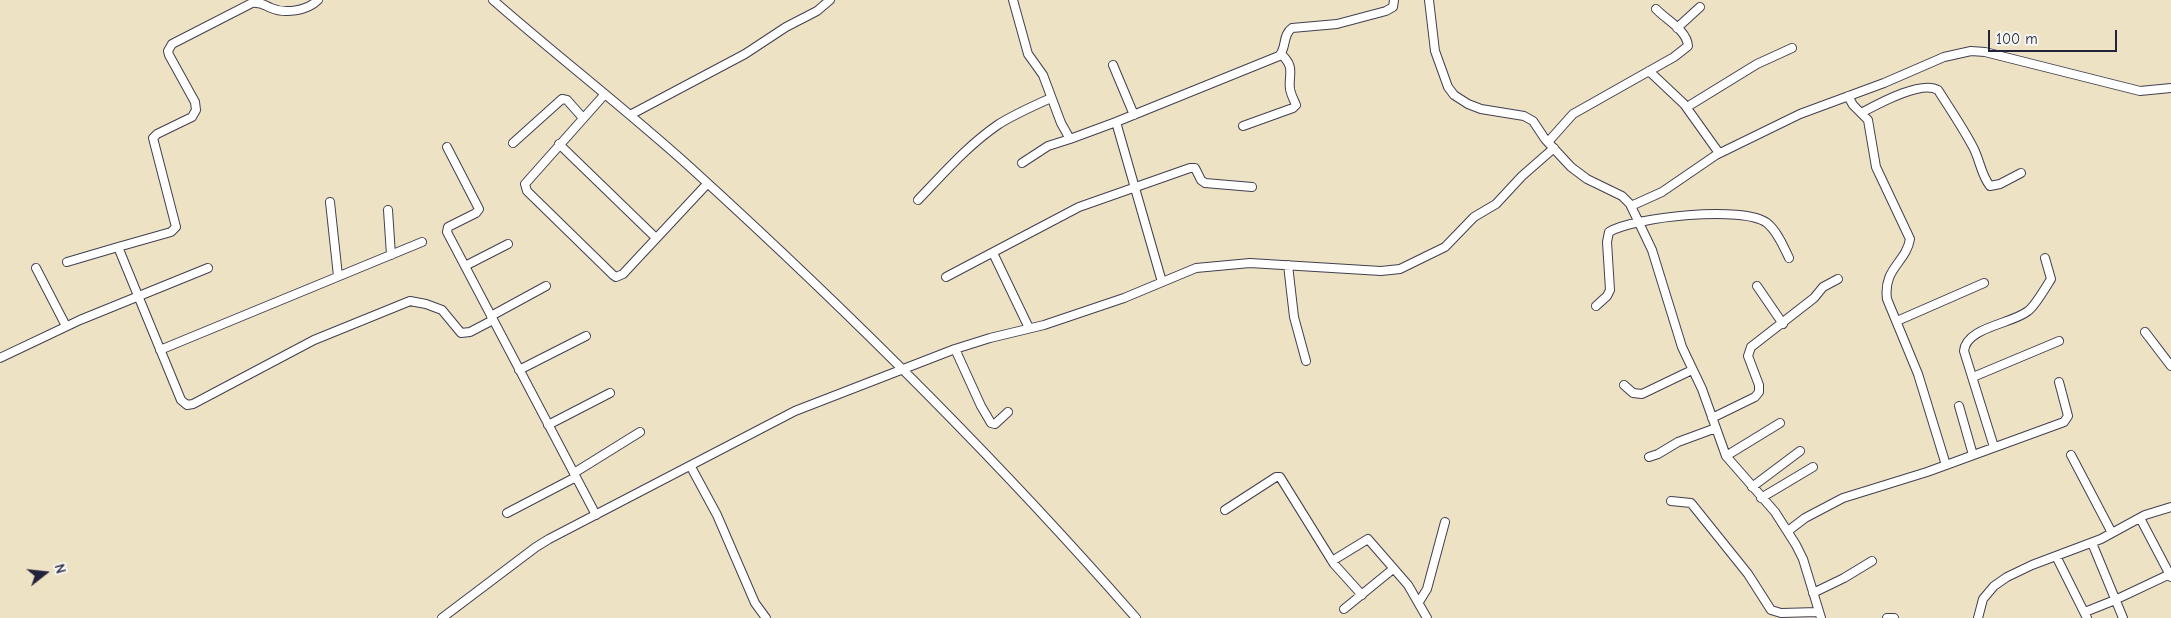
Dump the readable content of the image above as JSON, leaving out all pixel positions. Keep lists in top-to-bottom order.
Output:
{
  "scale_bar": "100 m",
  "north": "right"
}
